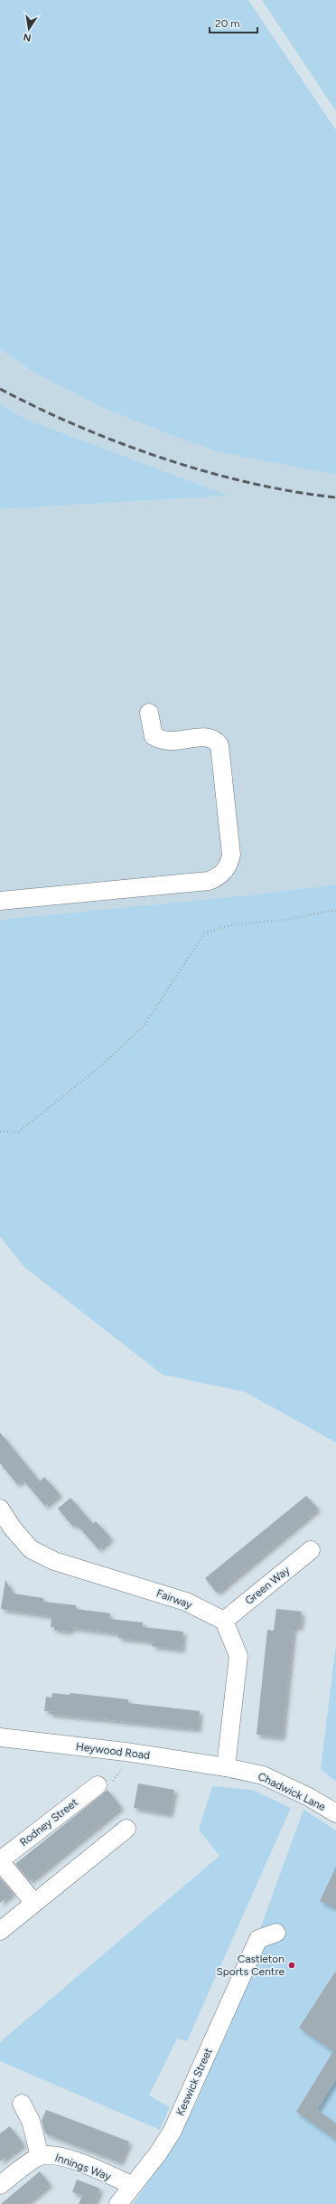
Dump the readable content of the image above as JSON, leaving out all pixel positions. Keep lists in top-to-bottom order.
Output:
{
  "streets": {
    "street": [
      "Green Way",
      "Fairway",
      "Heywood Road",
      "Chadwick Lane",
      "Rodney Street",
      "Keswick Street",
      "Innings Way"
    ]
  },
  "crossings": [
    ["Green Way", "Fairway"],
    ["Heywood Road", "Chadwick Lane"],
    ["Keswick Street", "Innings Way"]
  ],
  "places": ["Castleton Sports Centre"],
  "scale_bar": "20 m",
  "north": "bottom"
}
